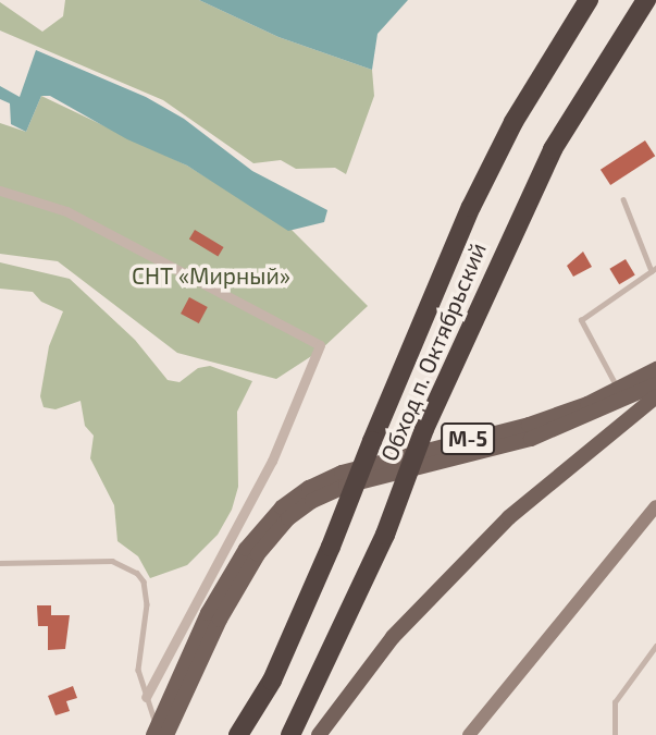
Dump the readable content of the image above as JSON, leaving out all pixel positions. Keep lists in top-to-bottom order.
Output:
{
  "streets": {
    "highway": ["Обход п. Октябрьский", "М-5"]
  },
  "parks": ["СНТ «Мирный»"]
}
